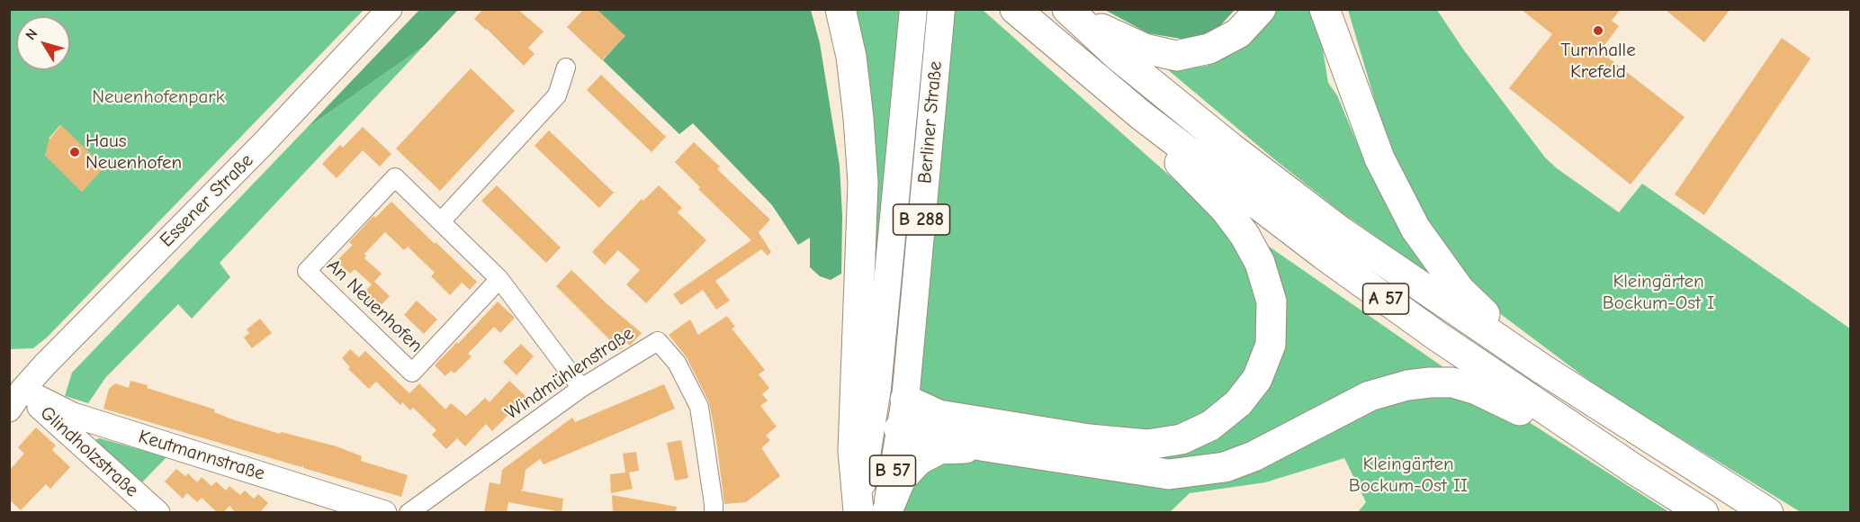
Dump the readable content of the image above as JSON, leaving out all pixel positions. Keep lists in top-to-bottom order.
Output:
{
  "streets": {
    "highway": ["A 57"],
    "main road": ["Berliner Straße", "B 288", "B 57"],
    "street": [
      "Essener Straße",
      "An Neuenhofen",
      "Windmühlenstraße",
      "Glindholzstraße",
      "Keutmannstraße"
    ]
  },
  "crossings": [
    ["Essener Straße", "Glindholzstraße"],
    ["Essener Straße", "Keutmannstraße"],
    ["An Neuenhofen", "Windmühlenstraße"],
    ["Glindholzstraße", "Keutmannstraße"]
  ],
  "parks": ["Neuenhofenpark", "Kleingärten Bockum-Ost I", "Kleingärten Bockum-Ost II"],
  "places": ["Turnhalle Krefeld", "Haus Neuenhofen"],
  "north": "top left"
}
